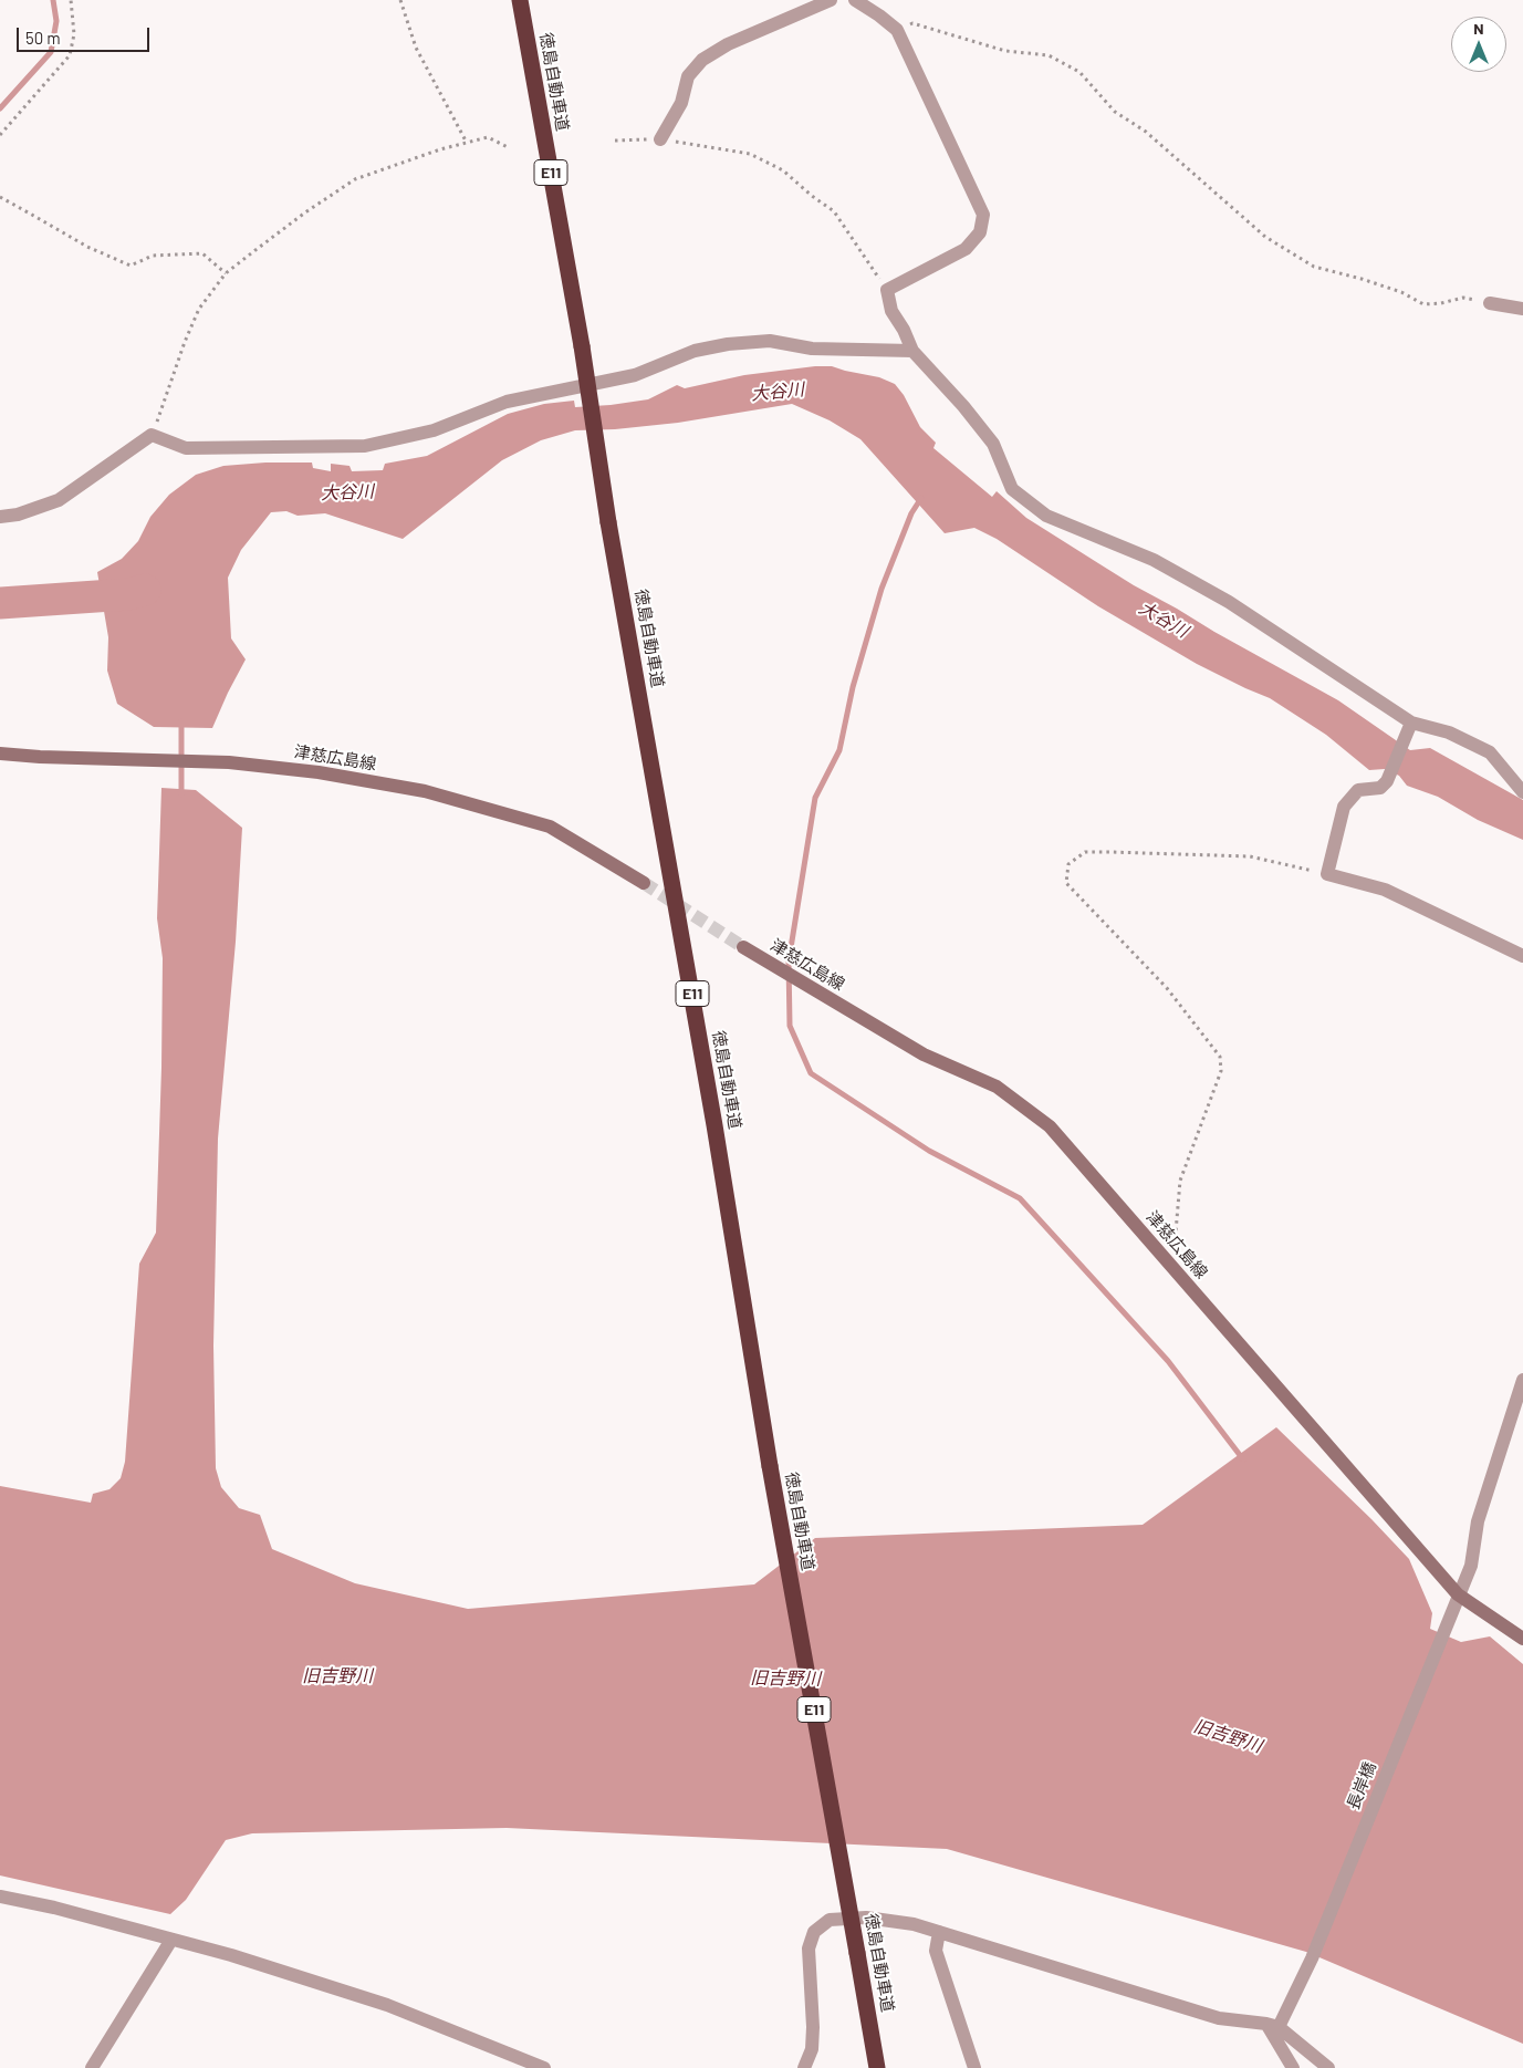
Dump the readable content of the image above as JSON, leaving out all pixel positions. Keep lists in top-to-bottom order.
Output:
{
  "streets": {
    "highway": ["徳島自動車道", "E11"],
    "main road": ["津慈広島線"],
    "street": ["長岸橋"]
  },
  "crossings": [
    ["津慈広島線", "長岸橋"]
  ],
  "water": ["大谷川", "旧吉野川"],
  "scale_bar": "50 m",
  "north": "top"
}
